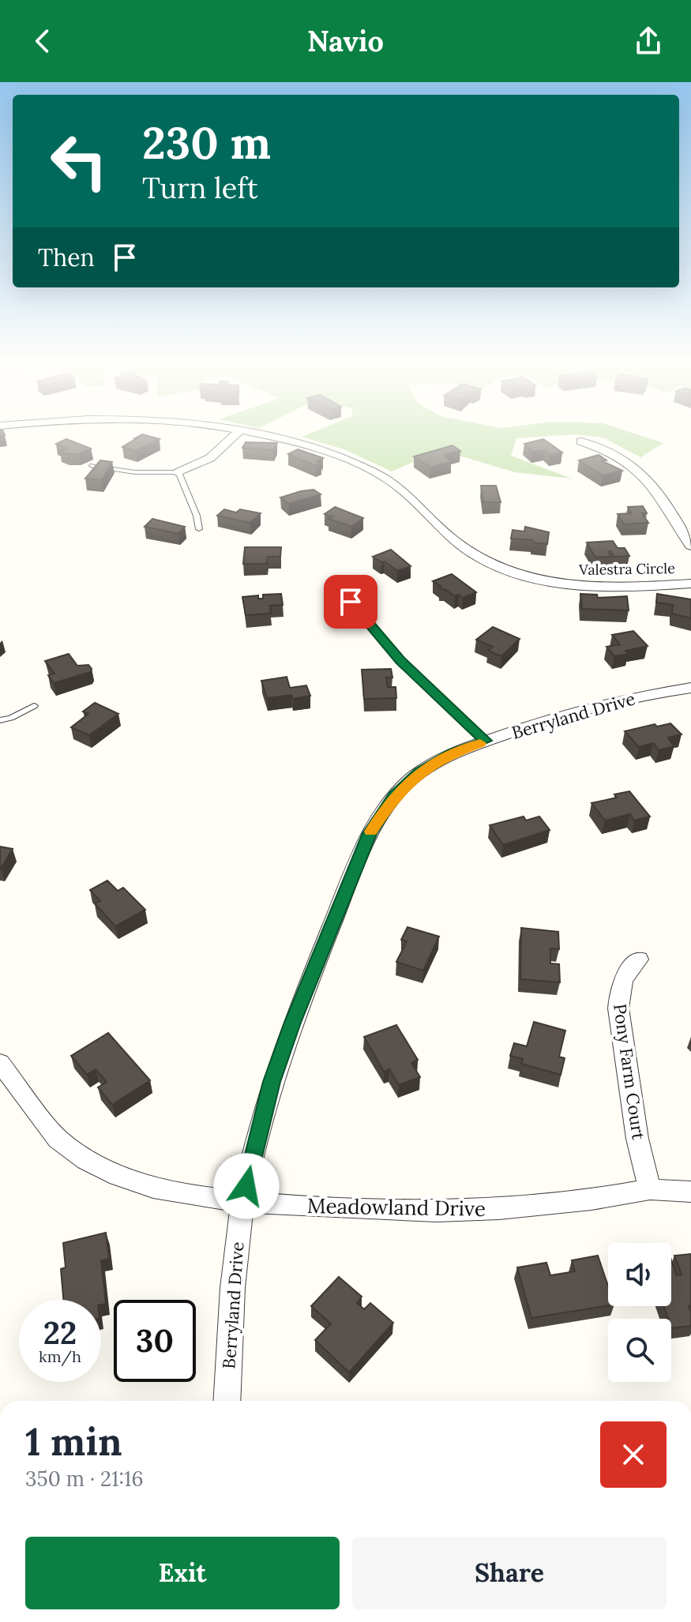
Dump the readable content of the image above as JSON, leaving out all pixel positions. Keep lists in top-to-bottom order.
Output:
{
  "streets": {
    "street": [
      "Valestra Circle",
      "Berryland Drive",
      "Pony Farm Court",
      "Meadowland Drive"
    ]
  },
  "crossings": [
    ["Berryland Drive", "Meadowland Drive"],
    ["Pony Farm Court", "Meadowland Drive"]
  ],
  "page": {
    "header": "Navio",
    "turn": ["230 m", "Turn left"],
    "then": "Then",
    "speed": "22 km/h",
    "limit": "30",
    "heading": ["1 min", "350 m · 21:16"],
    "buttons": ["Exit", "Share"]
  }
}
